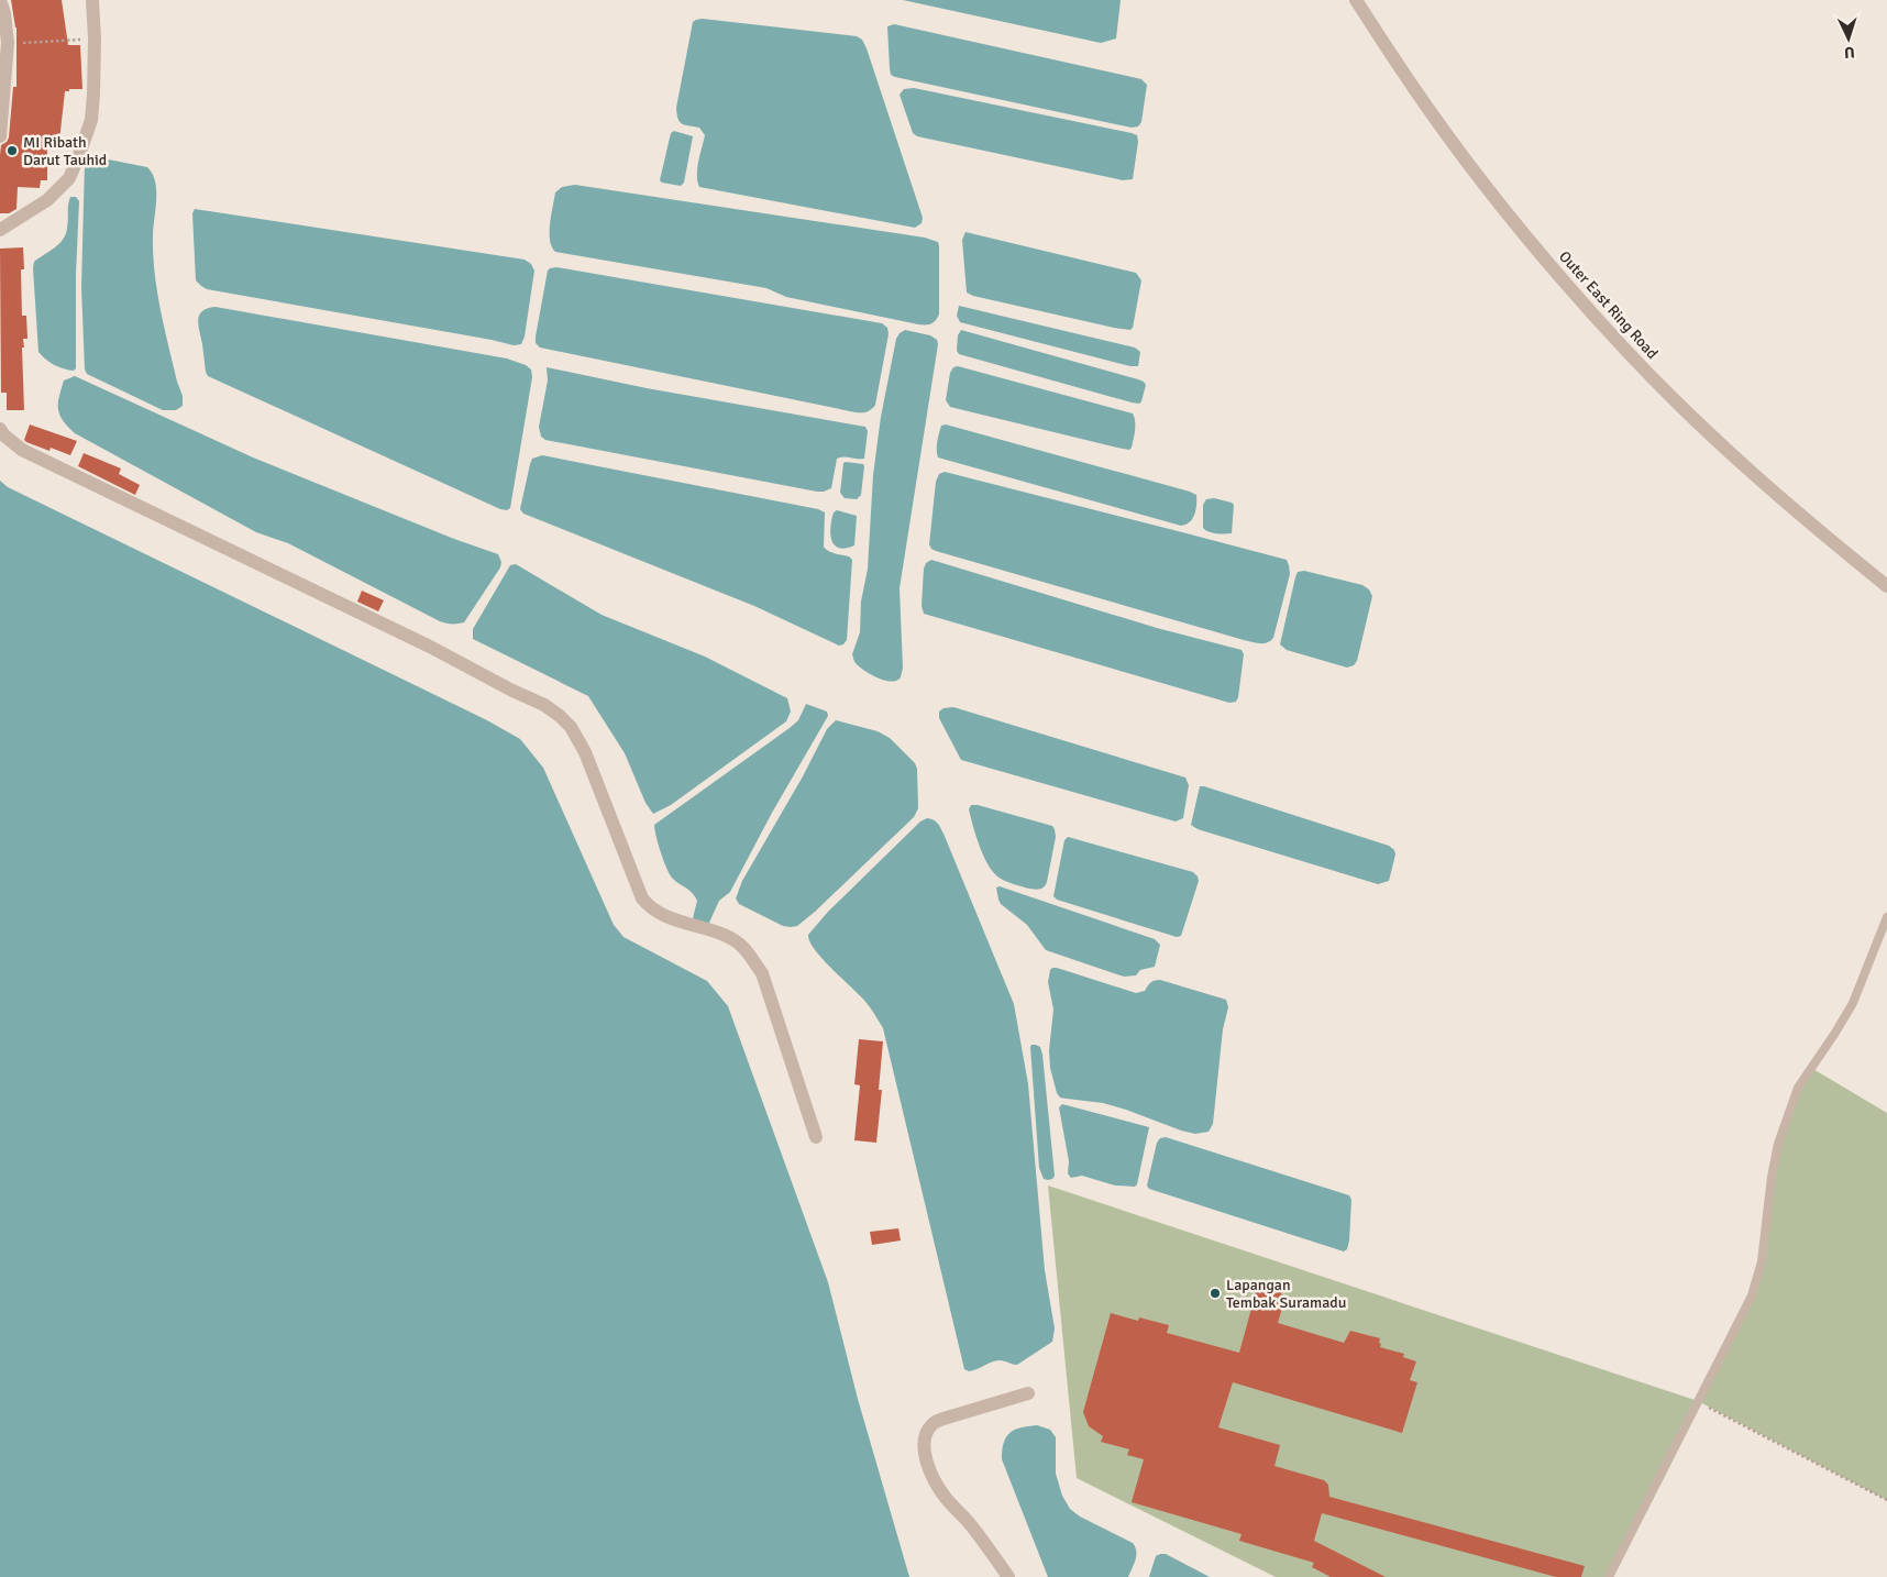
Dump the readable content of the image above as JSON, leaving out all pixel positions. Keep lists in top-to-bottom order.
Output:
{
  "streets": {
    "street": ["Outer East Ring Road"]
  },
  "places": ["MI Ribath Darut Tauhid", "Lapangan Tembak Suramadu"],
  "north": "bottom"
}
